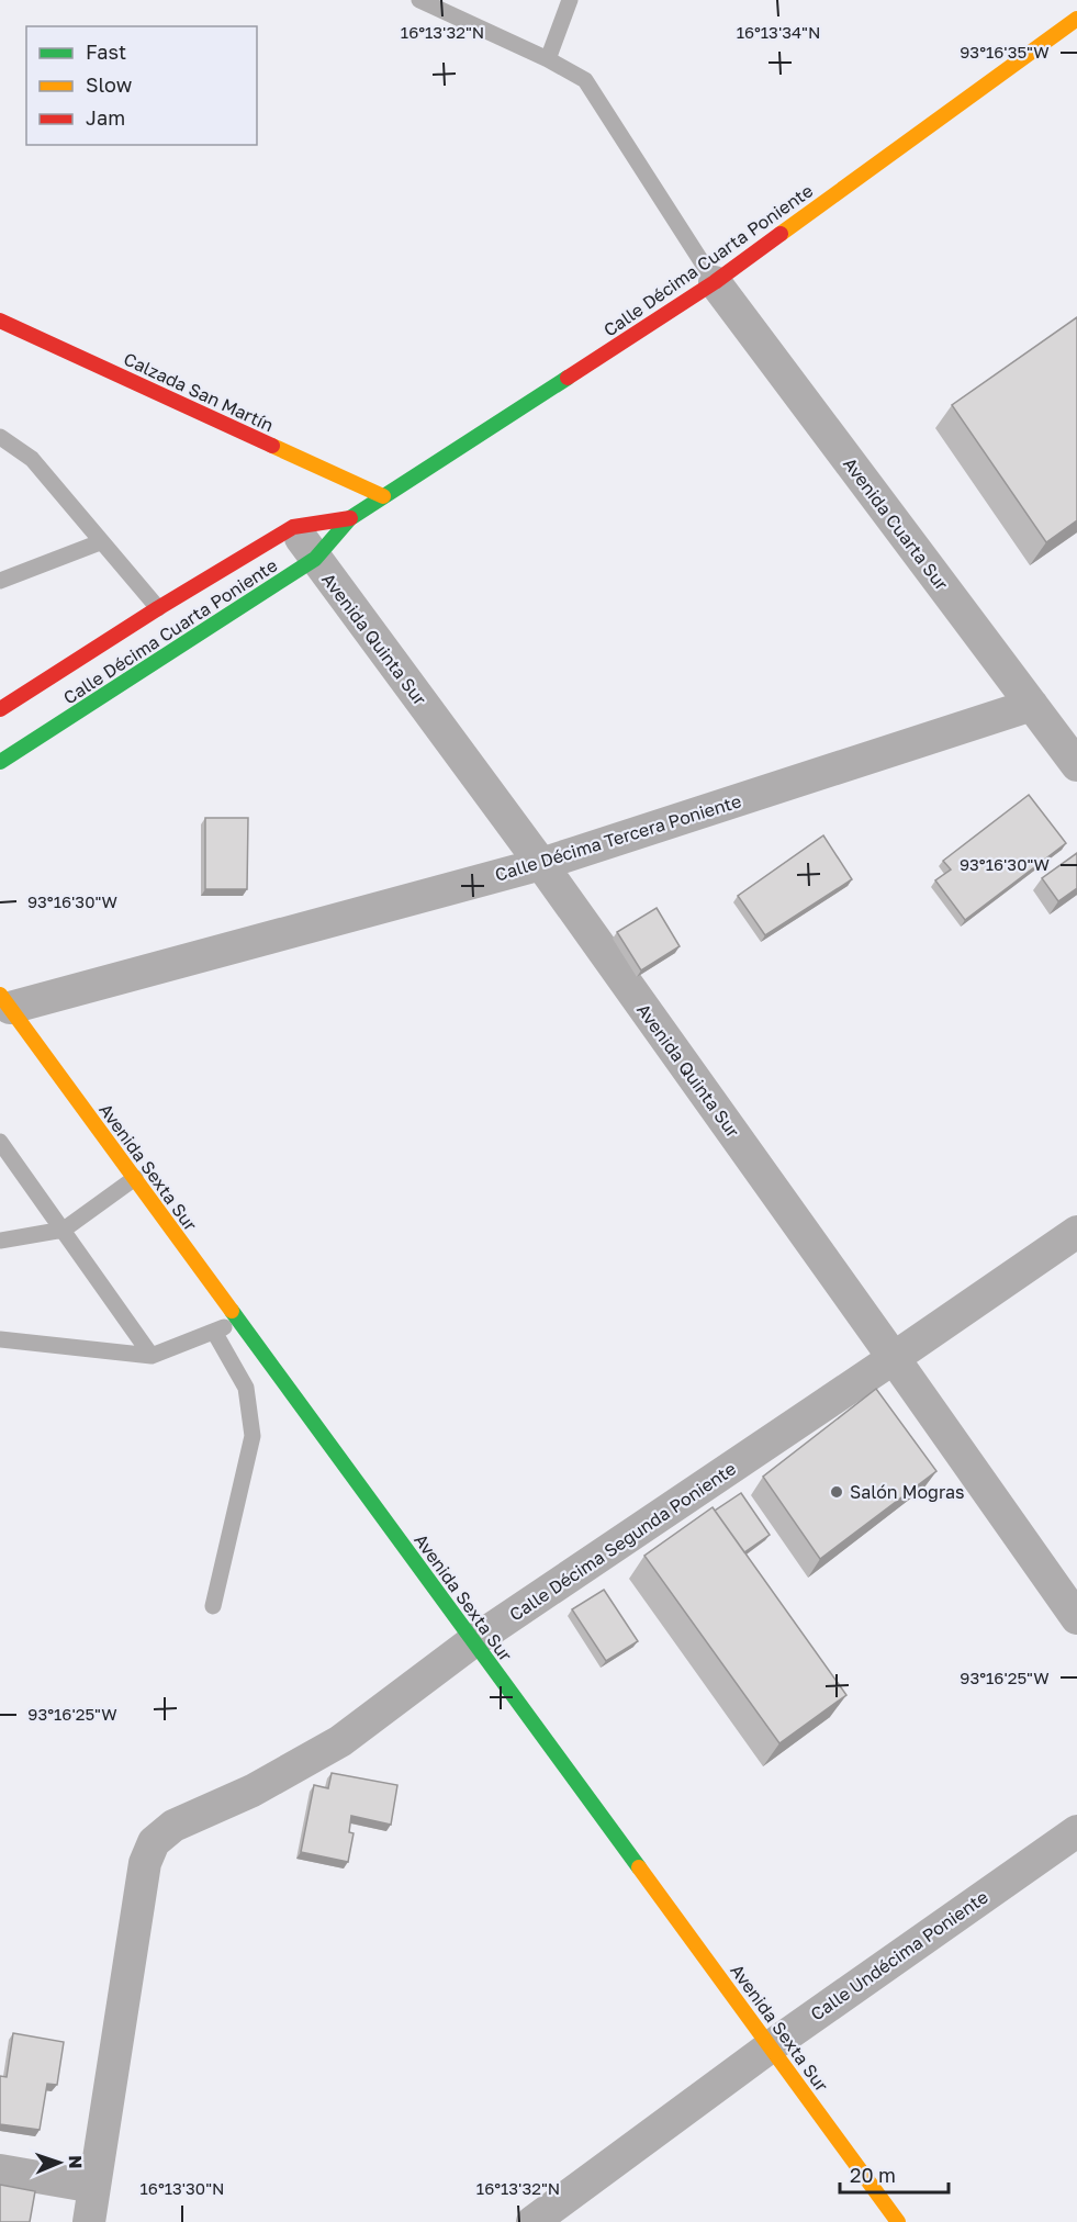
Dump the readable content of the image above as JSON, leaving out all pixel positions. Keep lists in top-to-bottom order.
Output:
{
  "streets": {
    "street": [
      "Calle Décima Cuarta Poniente",
      "Calzada San Martín",
      "Avenida Cuarta Sur",
      "Avenida Quinta Sur",
      "Calle Décima Tercera Poniente",
      "Avenida Sexta Sur",
      "Calle Décima Segunda Poniente",
      "Calle Undécima Poniente"
    ]
  },
  "crossings": [
    ["Calle Décima Cuarta Poniente", "Calzada San Martín"],
    ["Calle Décima Cuarta Poniente", "Avenida Cuarta Sur"],
    ["Calle Décima Cuarta Poniente", "Avenida Quinta Sur"],
    ["Avenida Cuarta Sur", "Calle Décima Tercera Poniente"],
    ["Avenida Quinta Sur", "Calle Décima Tercera Poniente"],
    ["Avenida Quinta Sur", "Calle Décima Segunda Poniente"],
    ["Calle Décima Tercera Poniente", "Avenida Sexta Sur"],
    ["Avenida Sexta Sur", "Calle Décima Segunda Poniente"],
    ["Avenida Sexta Sur", "Calle Undécima Poniente"]
  ],
  "places": ["Salón Mogras"],
  "legend": ["Fast", "Slow", "Jam"],
  "scale_bar": "20 m",
  "north": "right",
  "coordinates": [
    "16°13'32\"N",
    "16°13'34\"N",
    "93°16'35\"W",
    "93°16'30\"W",
    "93°16'25\"W",
    "16°13'30\"N"
  ]
}
